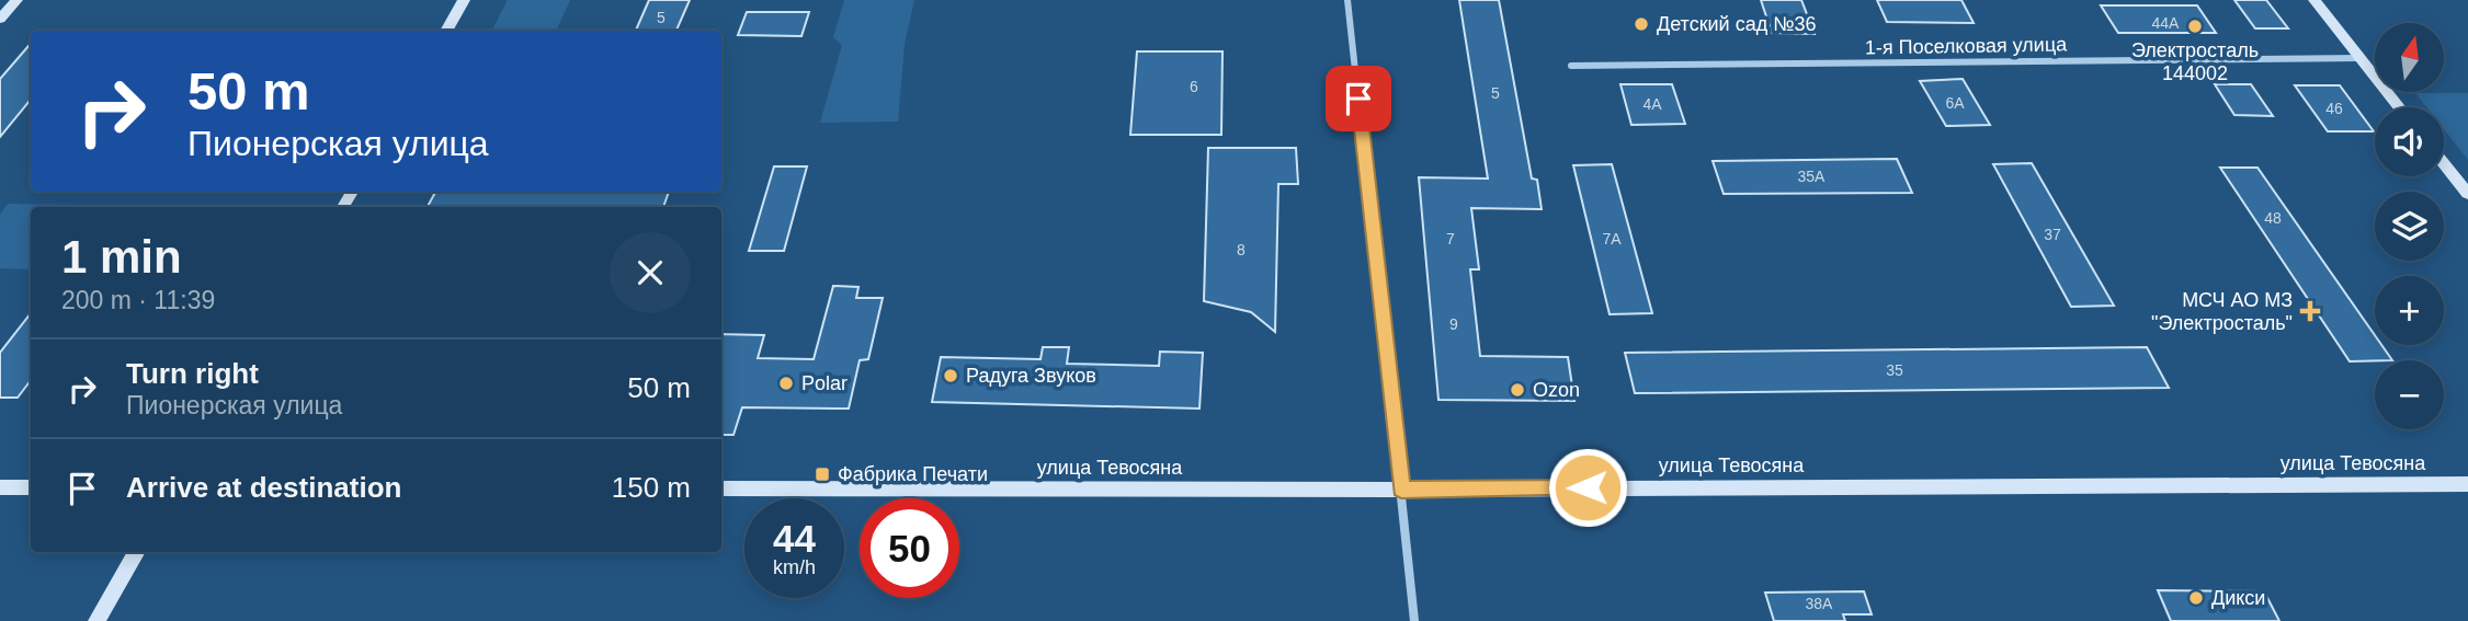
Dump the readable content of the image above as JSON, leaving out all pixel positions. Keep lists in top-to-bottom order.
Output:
{
  "streets": {
    "main road": ["улица Тевосяна"],
    "street": ["1-я Поселковая улица"]
  },
  "places": {
    "other": [
      "Детский сад №36",
      "Электросталь 144002",
      "Радуга Звуков",
      "Polar",
      "Ozon",
      "Дикси"
    ],
    "health": ["МСЧ АО МЗ \"Электросталь\""],
    "transit": ["Фабрика Печати"]
  },
  "house_numbers": [
    "5",
    "44А",
    "6",
    "5",
    "6А",
    "4А",
    "46",
    "35А",
    "48",
    "37",
    "7",
    "7А",
    "8",
    "9",
    "35",
    "38А"
  ],
  "north": "top",
  "page": {
    "map_buttons": ["+", "−"],
    "turn": ["50 m", "Пионерская улица"],
    "heading": ["1 min", "200 m · 11:39"],
    "list": [
      {
        "name": "Turn right",
        "note": "Пионерская улица",
        "value": "50 m"
      },
      {
        "name": "Arrive at destination",
        "value": "150 m"
      }
    ],
    "speed": "44 km/h",
    "limit": "50"
  }
}
